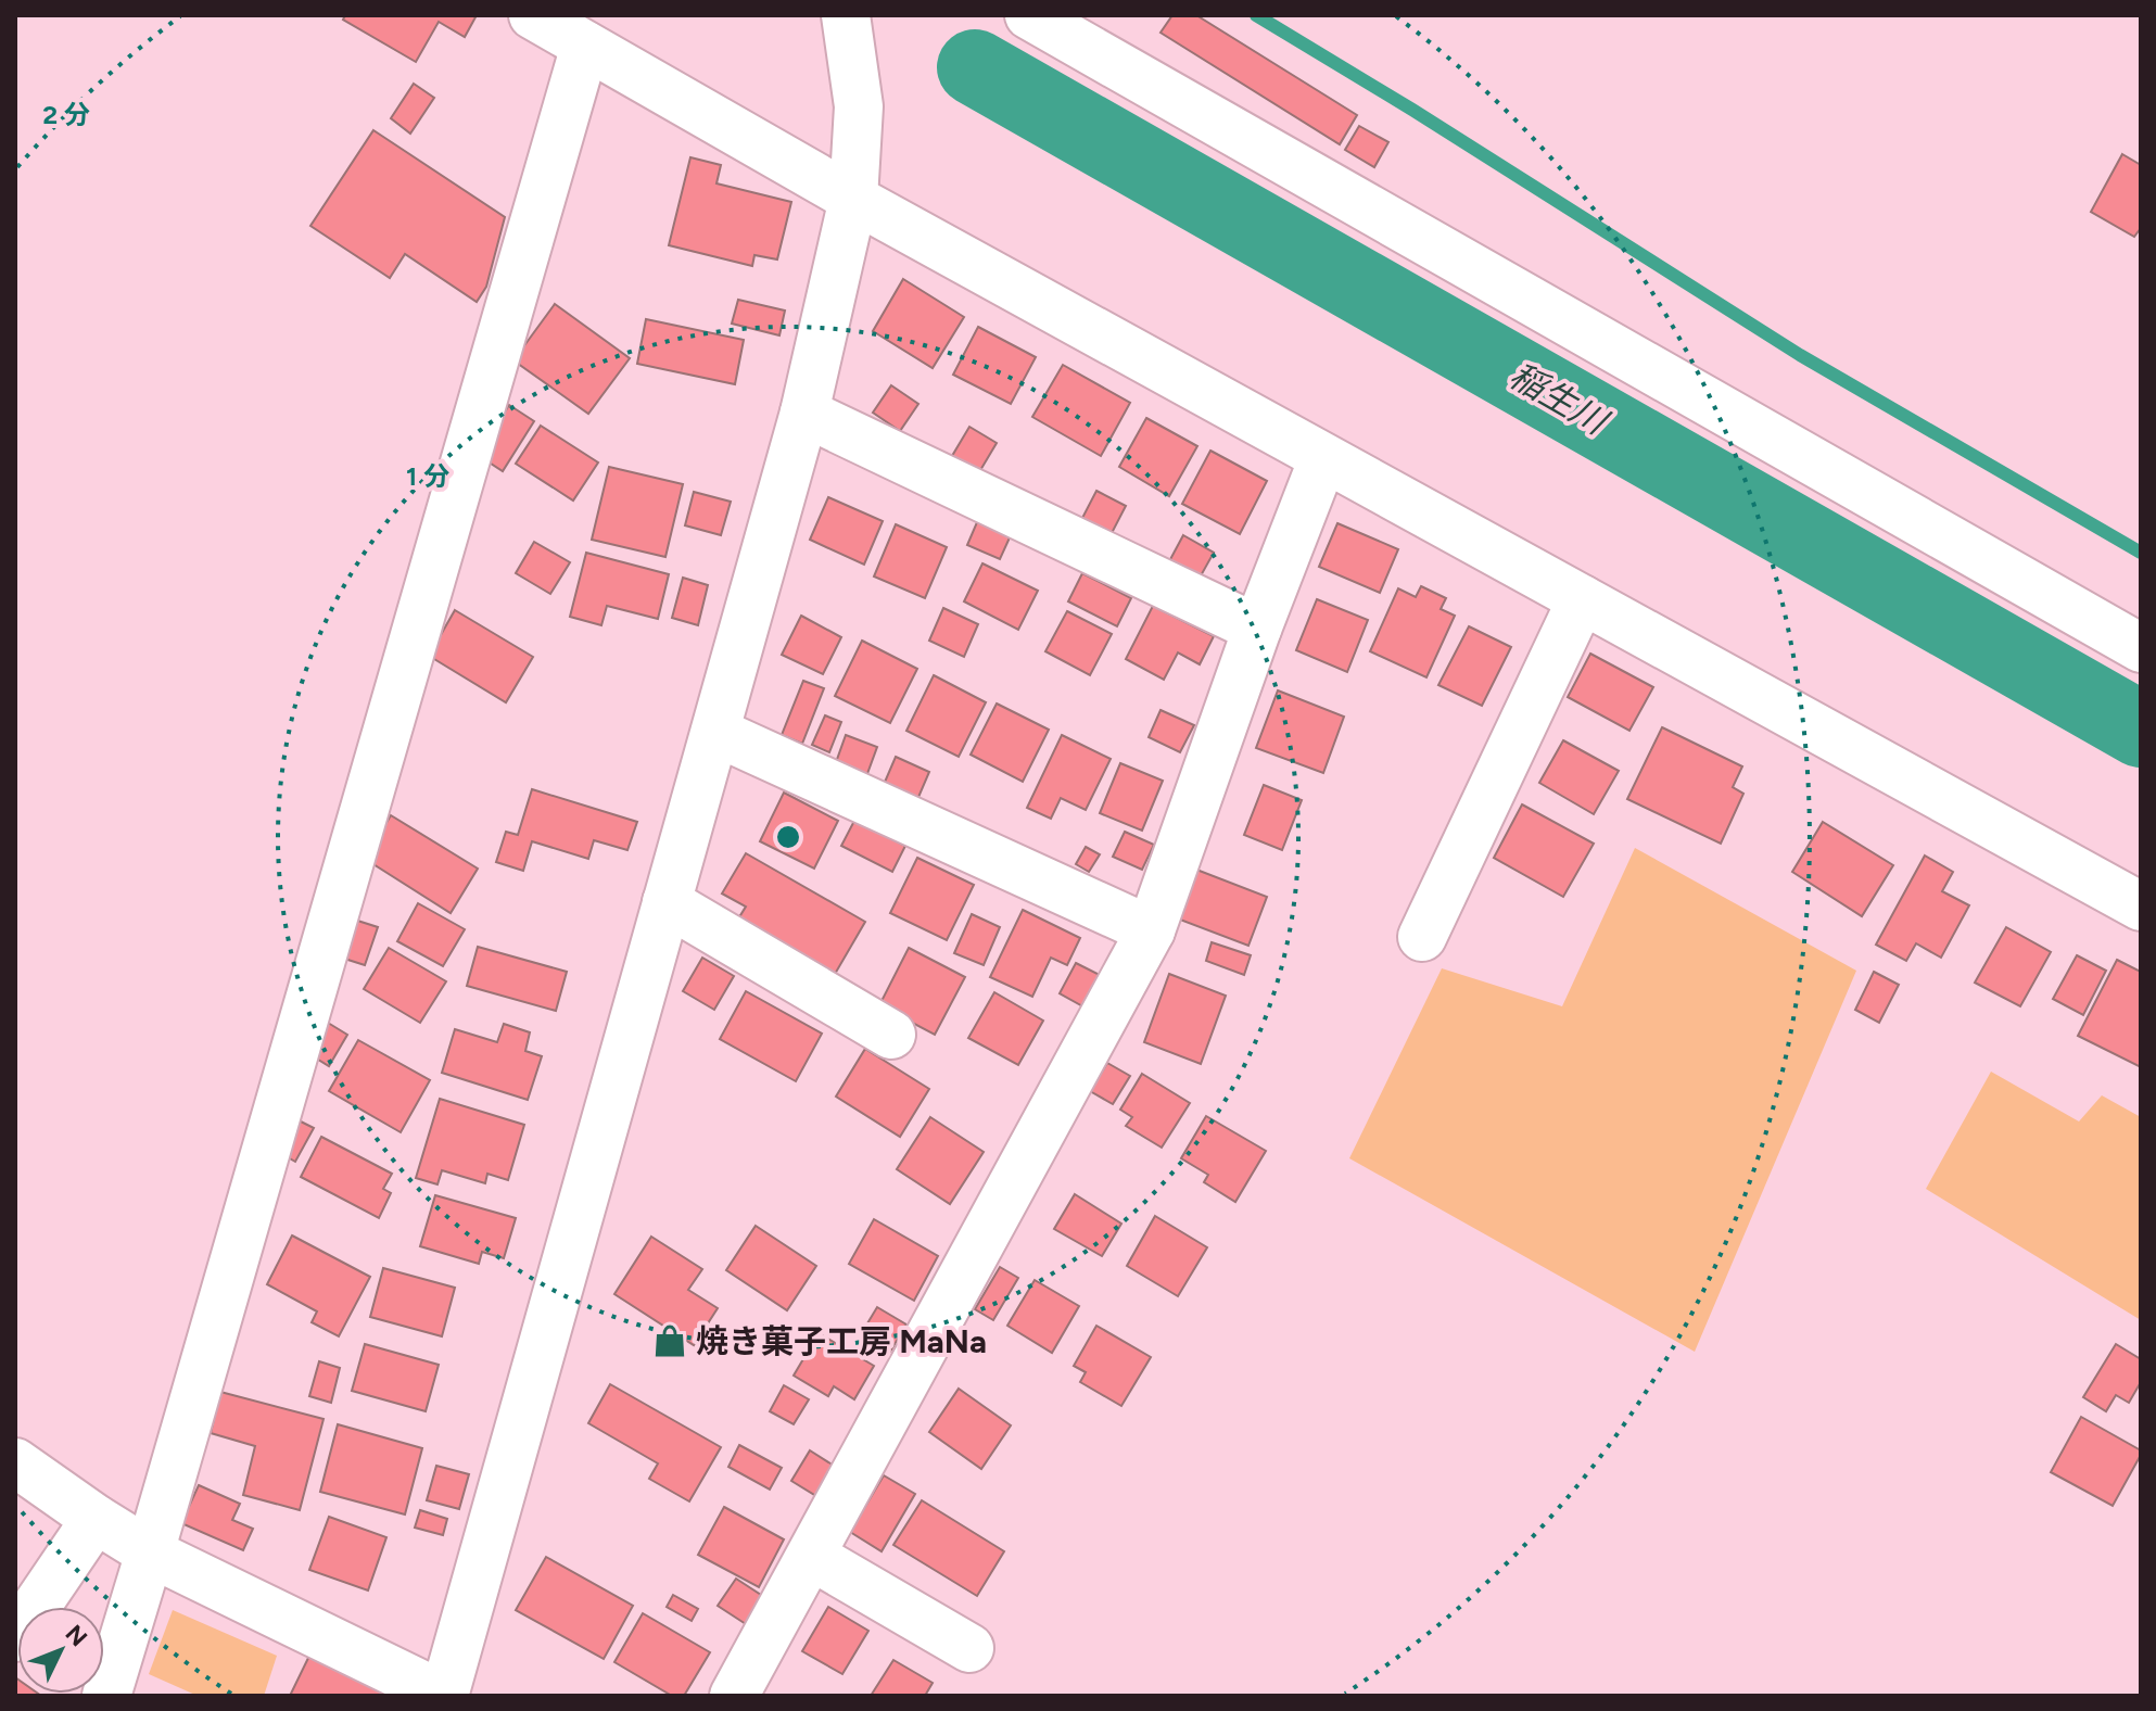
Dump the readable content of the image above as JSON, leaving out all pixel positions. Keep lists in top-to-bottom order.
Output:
{
  "water": ["稲生川"],
  "places": {
    "shop": ["焼き菓子工房 MaNa"]
  },
  "north": "top right",
  "rings": ["2 分", "1 分"]
}
